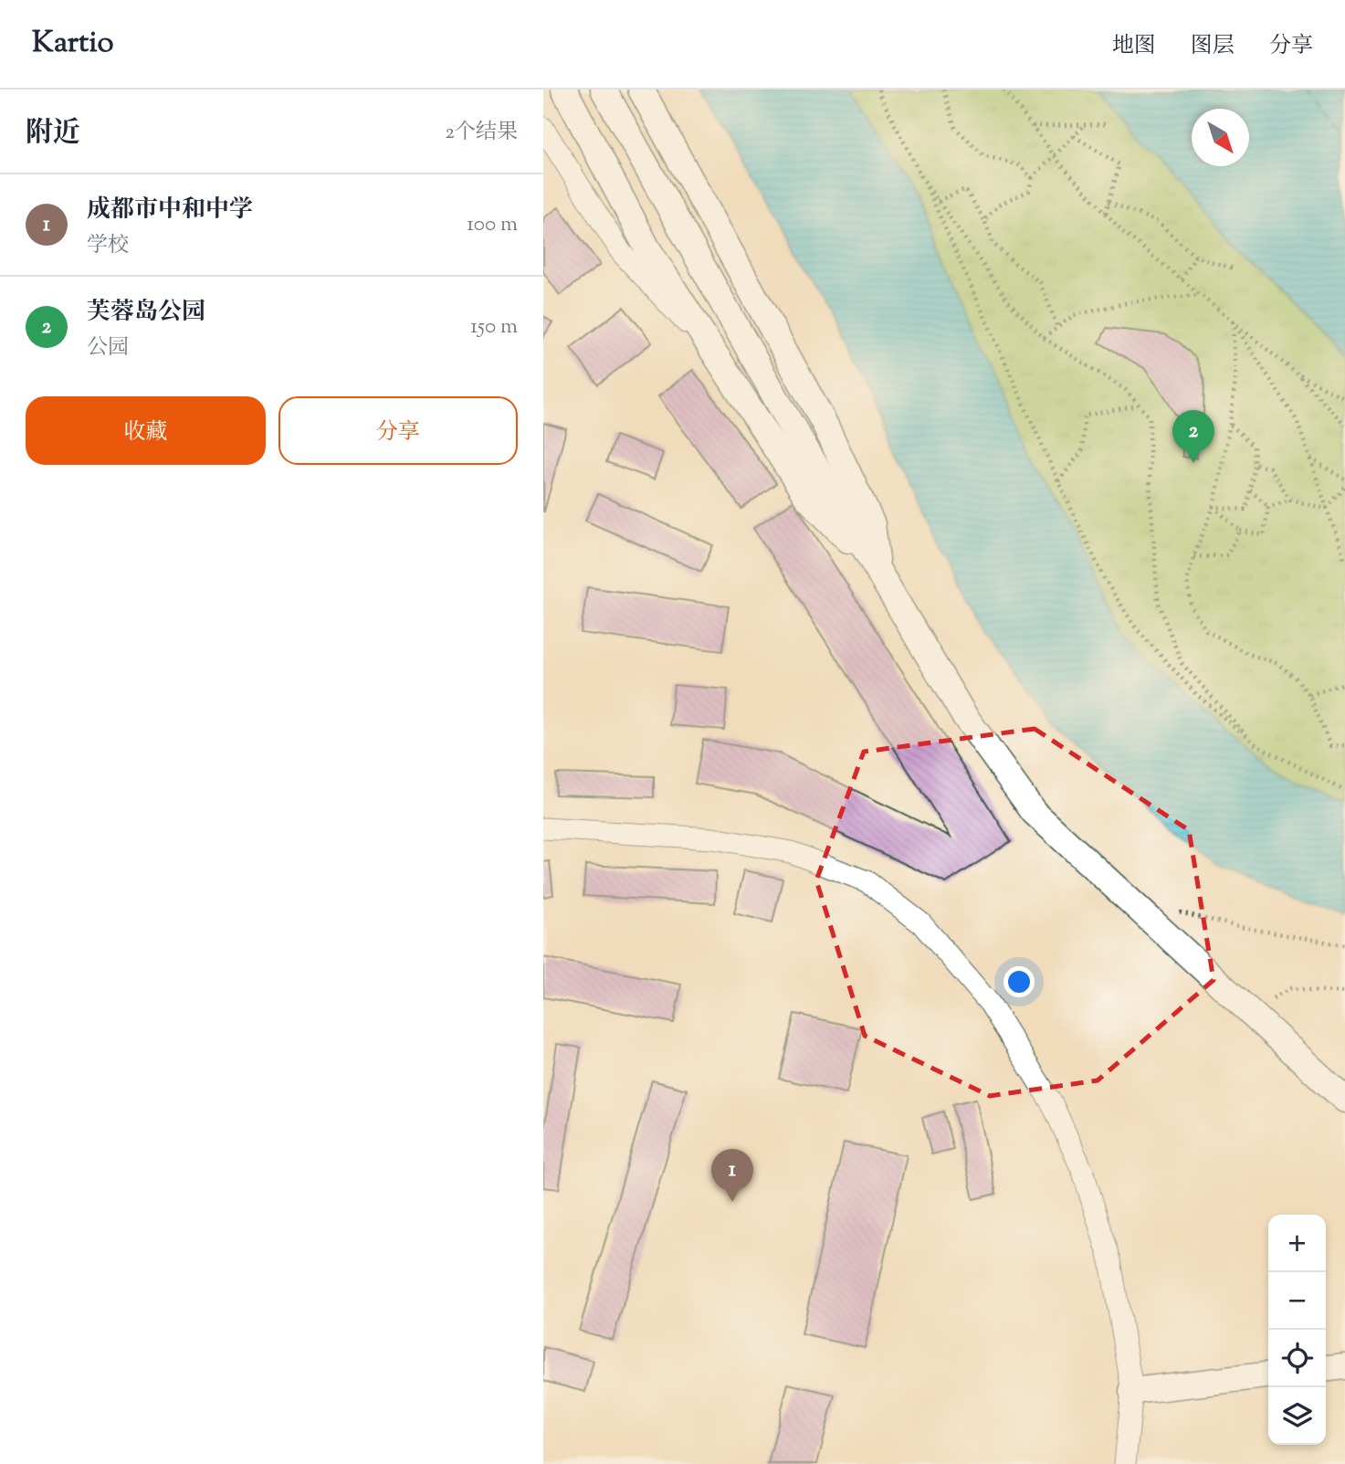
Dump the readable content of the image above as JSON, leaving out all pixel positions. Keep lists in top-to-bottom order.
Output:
{
  "north": "bottom right",
  "page": {
    "header": "Kartio",
    "nav": ["地图", "图层", "分享"],
    "heading": ["附近", "2个结果"],
    "list": [
      {
        "mark": "1",
        "name": "成都市中和中学",
        "note": "学校",
        "value": "100 m"
      },
      {
        "mark": "2",
        "name": "芙蓉岛公园",
        "note": "公园",
        "value": "150 m"
      }
    ],
    "buttons": ["收藏", "分享"],
    "pins": ["2", "1"],
    "map_buttons": ["+", "−"]
  }
}
